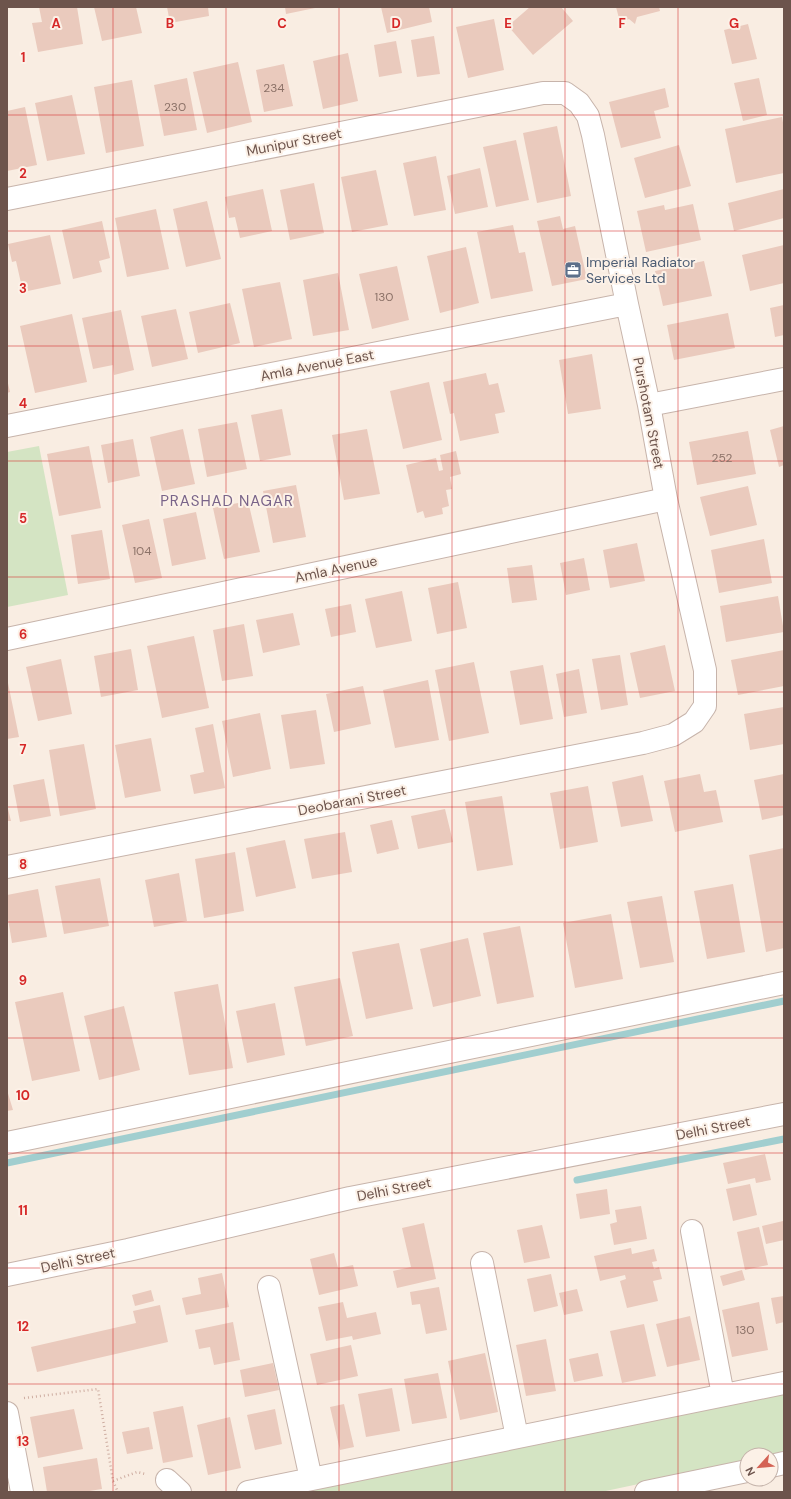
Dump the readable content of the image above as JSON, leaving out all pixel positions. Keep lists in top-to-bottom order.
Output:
{
  "streets": {
    "street": [
      "Munipur Street",
      "Amla Avenue East",
      "Purshotam Street",
      "Amla Avenue",
      "Deobarani Street",
      "Delhi Street"
    ]
  },
  "crossings": [
    ["Munipur Street", "Purshotam Street"],
    ["Amla Avenue East", "Purshotam Street"],
    ["Purshotam Street", "Amla Avenue"],
    ["Purshotam Street", "Deobarani Street"]
  ],
  "districts": ["PRASHAD NAGAR"],
  "places": {
    "office": ["Imperial Radiator Services Ltd"]
  },
  "house_numbers": [
    "234",
    "230",
    "130",
    "252",
    "104",
    "130"
  ],
  "north": "bottom left",
  "grid": {
    "columns": [
      "A",
      "B",
      "C",
      "D",
      "E",
      "F",
      "G"
    ],
    "rows": [
      "1",
      "2",
      "3",
      "4",
      "5",
      "6",
      "7",
      "8",
      "9",
      "10",
      "11",
      "12",
      "13"
    ]
  }
}
